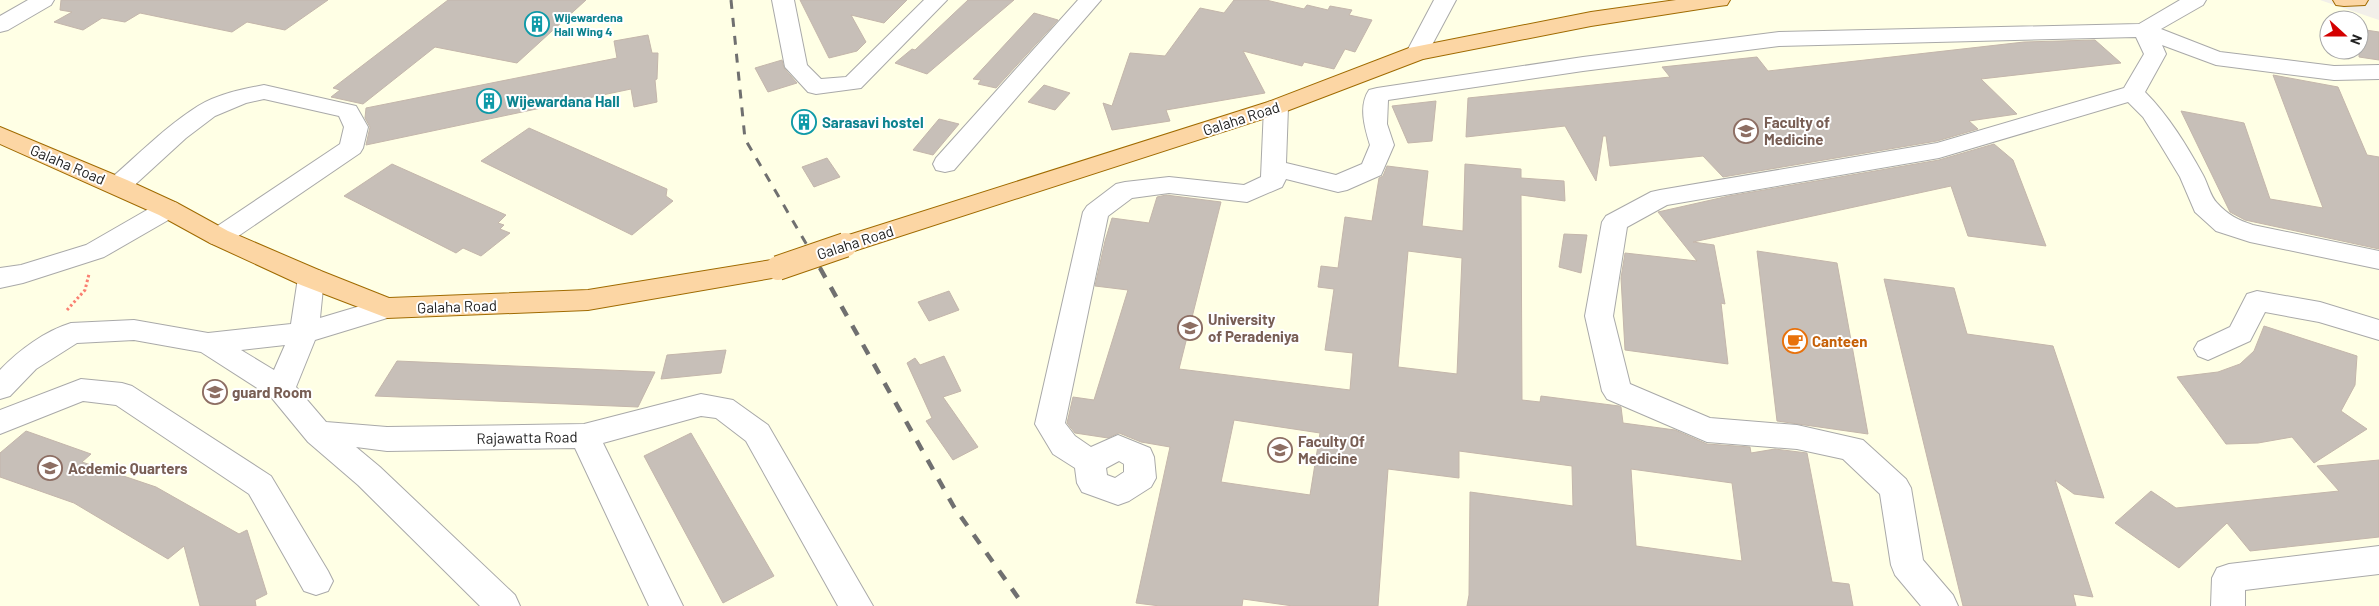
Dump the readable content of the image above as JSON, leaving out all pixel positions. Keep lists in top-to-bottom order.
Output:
{
  "streets": {
    "main road": ["Galaha Road"],
    "street": ["Rajawatta Road"]
  },
  "places": {
    "building": ["Wijewardena Hall Wing 4", "Wijewardana Hall", "Sarasavi hostel"],
    "school or university": [
      "Faculty of Medicine",
      "University of Peradeniya",
      "guard Room",
      "Faculty Of Medicine",
      "Acdemic Quarters"
    ],
    "cafe": ["Canteen"]
  },
  "north": "right"
}
